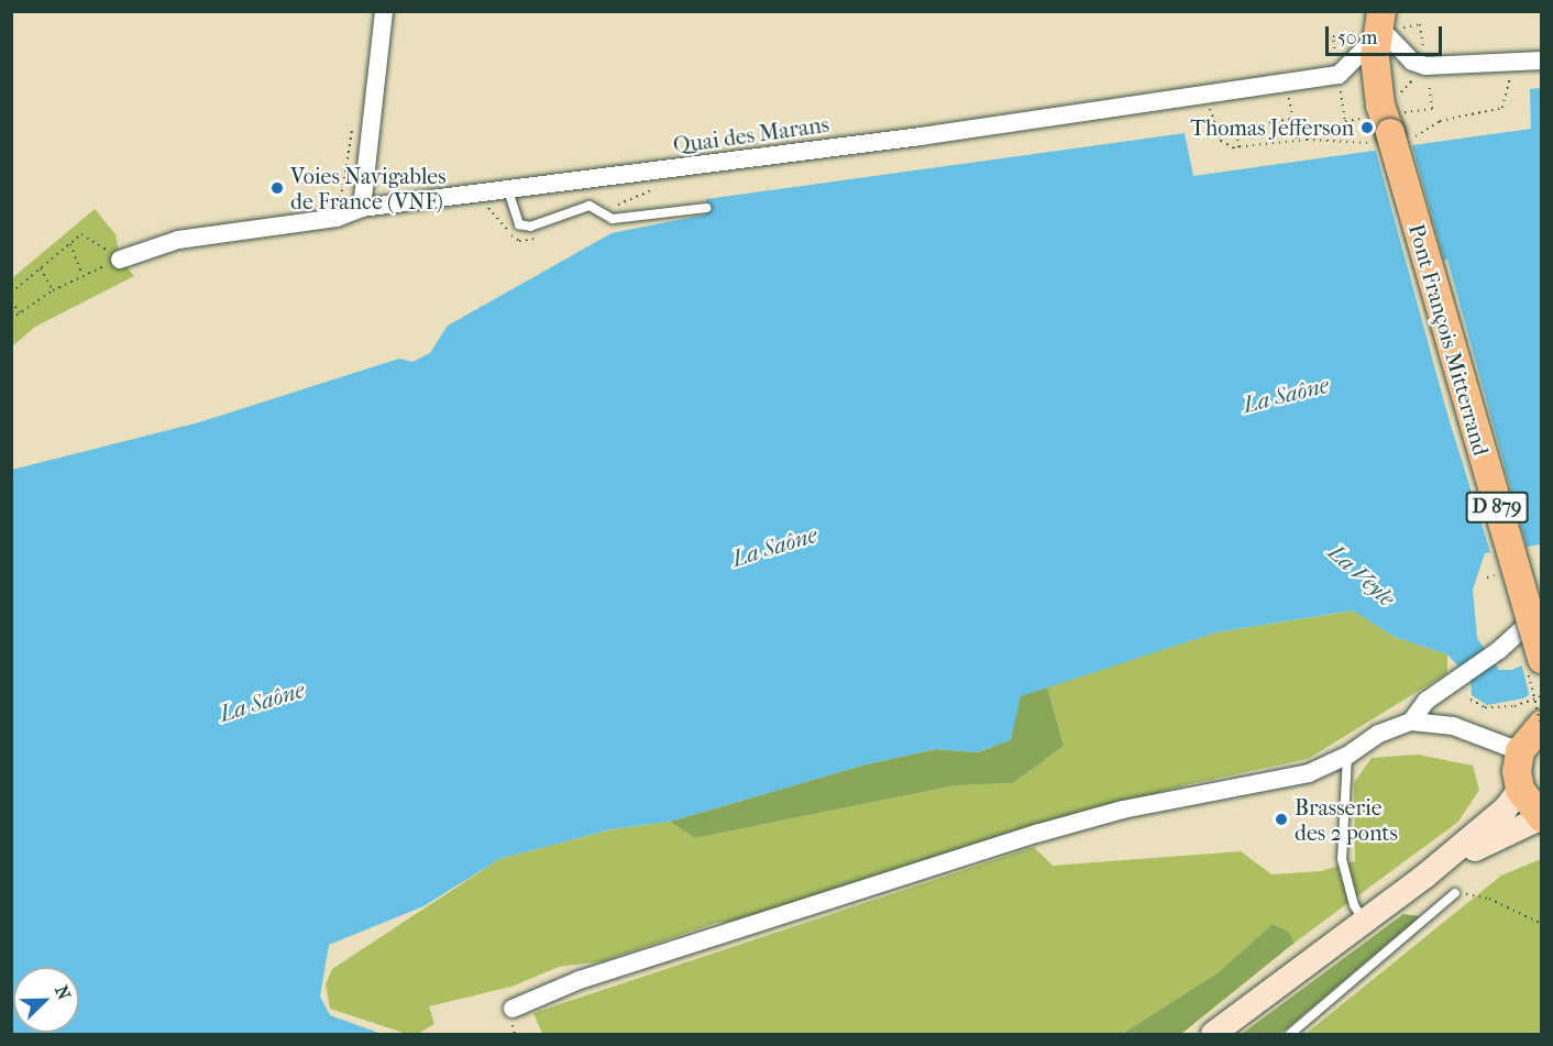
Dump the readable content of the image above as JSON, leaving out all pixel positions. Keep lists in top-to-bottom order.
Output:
{
  "streets": {
    "main road": ["Pont François Mitterrand", "D 879"],
    "street": ["Quai des Marans"]
  },
  "crossings": [
    ["Quai des Marans", "D 879"],
    ["Pont François Mitterrand", "D 879"]
  ],
  "water": ["La Saône", "La Veyle"],
  "places": ["Thomas Jefferson", "Voies Navigables de France (VNF)", "Brasserie des 2 ponts"],
  "scale_bar": "50 m",
  "north": "top right"
}
